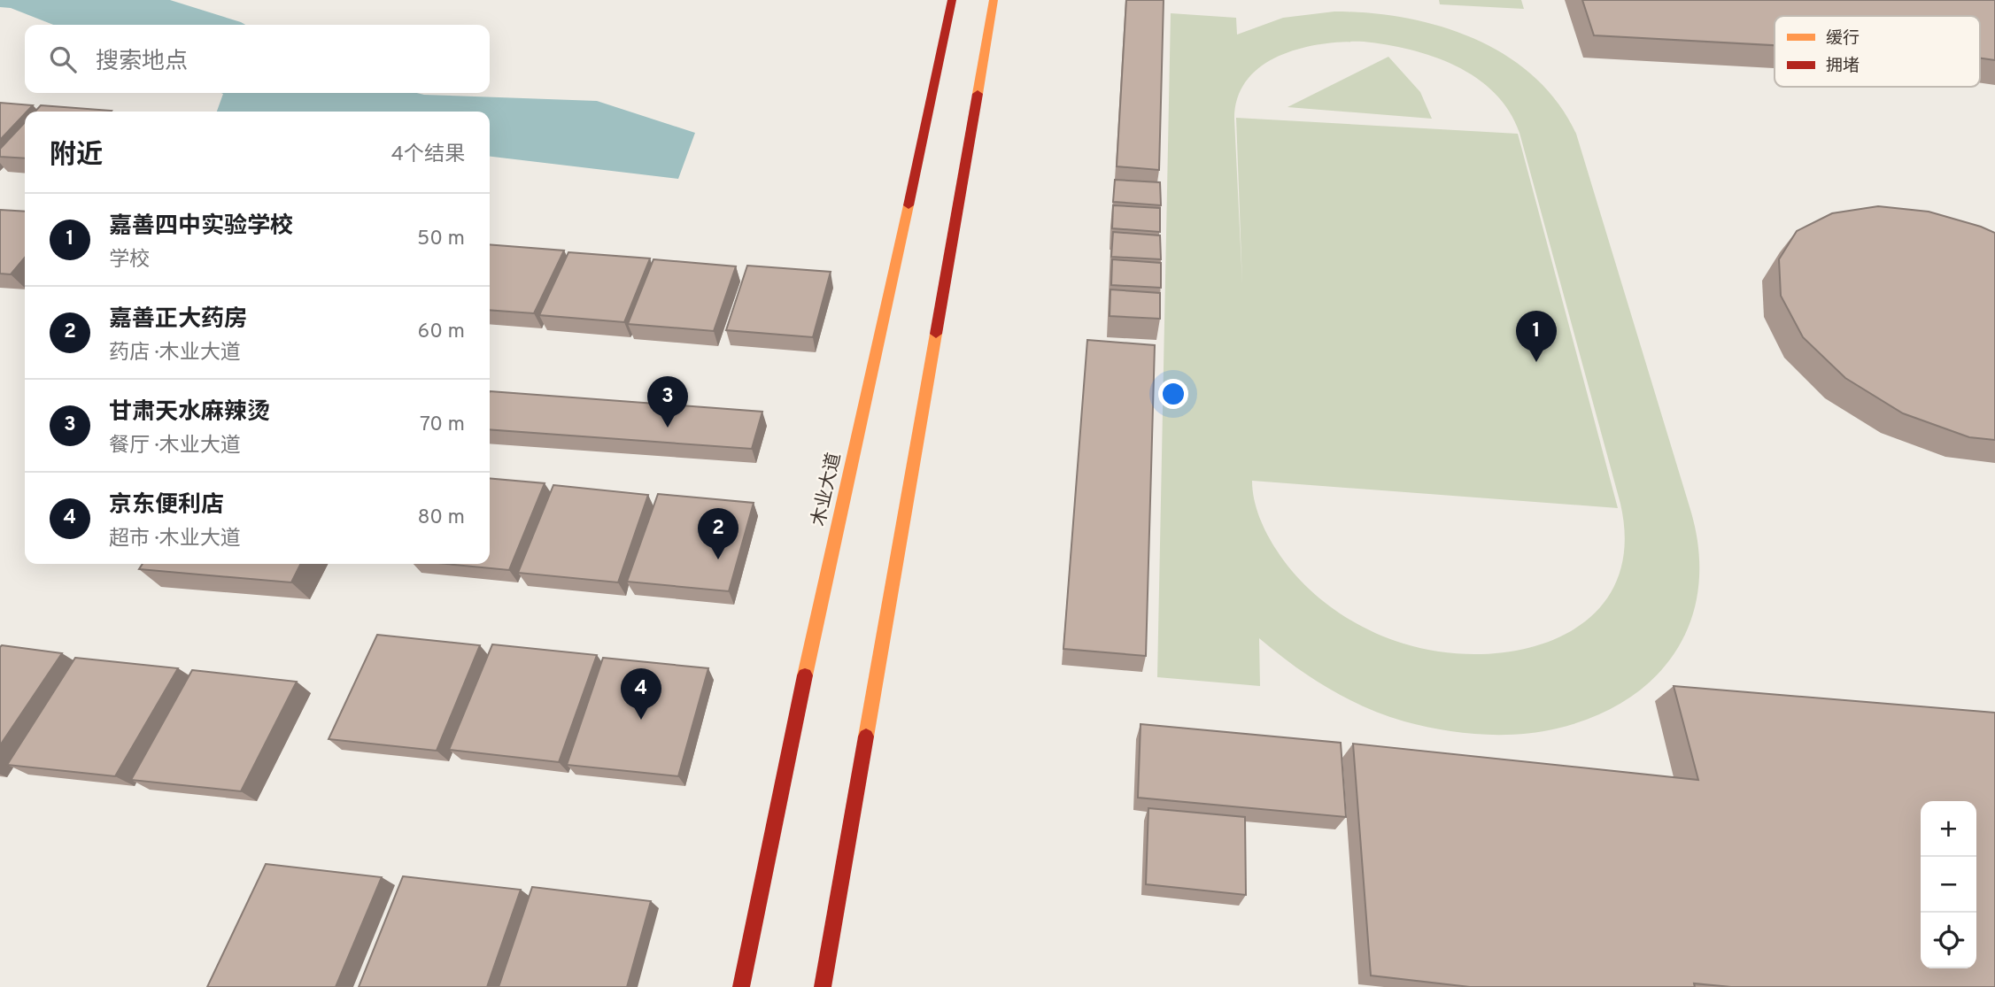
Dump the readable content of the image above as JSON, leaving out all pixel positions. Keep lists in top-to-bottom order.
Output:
{
  "streets": {
    "main road": ["木业大道"]
  },
  "legend": ["缓行", "拥堵"],
  "page": {
    "search": "搜索地点",
    "heading": ["附近", "4个结果"],
    "list": [
      {
        "mark": "1",
        "name": "嘉善四中实验学校",
        "note": "学校",
        "value": "50 m"
      },
      {
        "mark": "2",
        "name": "嘉善正大药房",
        "note": "药店 · 木业大道",
        "value": "60 m"
      },
      {
        "mark": "3",
        "name": "甘肃天水麻辣烫",
        "note": "餐厅 · 木业大道",
        "value": "70 m"
      },
      {
        "mark": "4",
        "name": "京东便利店",
        "note": "超市 · 木业大道",
        "value": "80 m"
      }
    ],
    "pins": [
      "1",
      "3",
      "2",
      "4"
    ],
    "map_buttons": ["+", "−"]
  }
}
